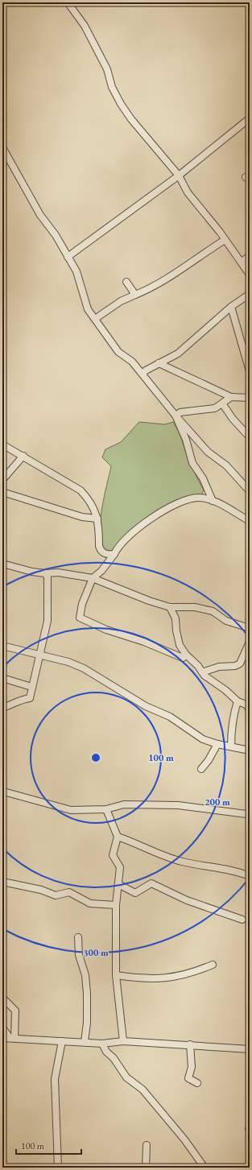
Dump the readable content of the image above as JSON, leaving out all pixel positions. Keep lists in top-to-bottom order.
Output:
{
  "scale_bar": "100 m",
  "rings": ["100 m", "200 m", "300 m"]
}
